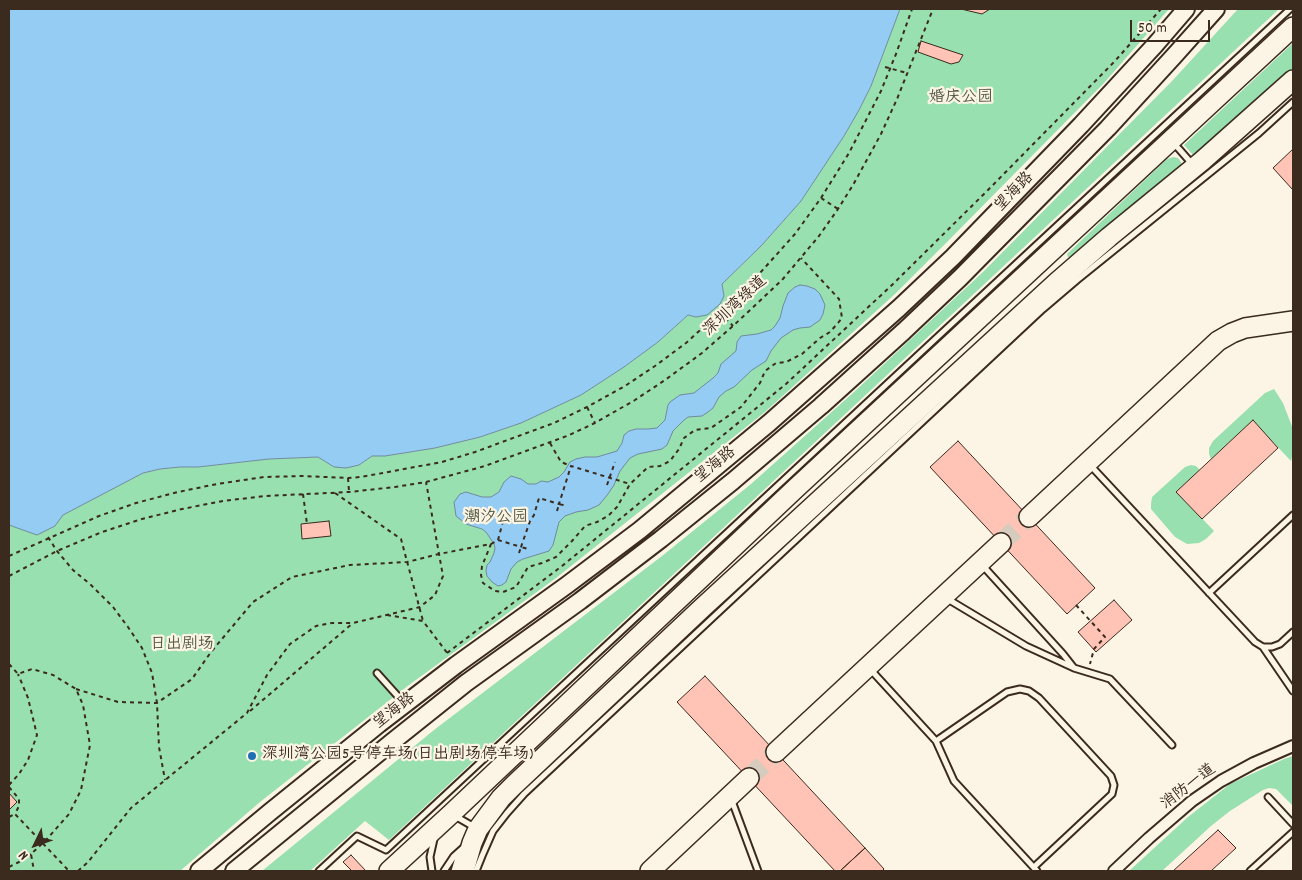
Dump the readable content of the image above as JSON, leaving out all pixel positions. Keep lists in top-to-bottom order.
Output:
{
  "streets": {
    "main road": ["望海路"],
    "street": ["消防一道"],
    "path": ["深圳湾绿道"]
  },
  "parks": ["婚庆公园", "潮汐公园", "日出剧场"],
  "places": ["深圳湾公园5号停车场(日出剧场停车场)"],
  "scale_bar": "50 m",
  "north": "bottom left"
}
